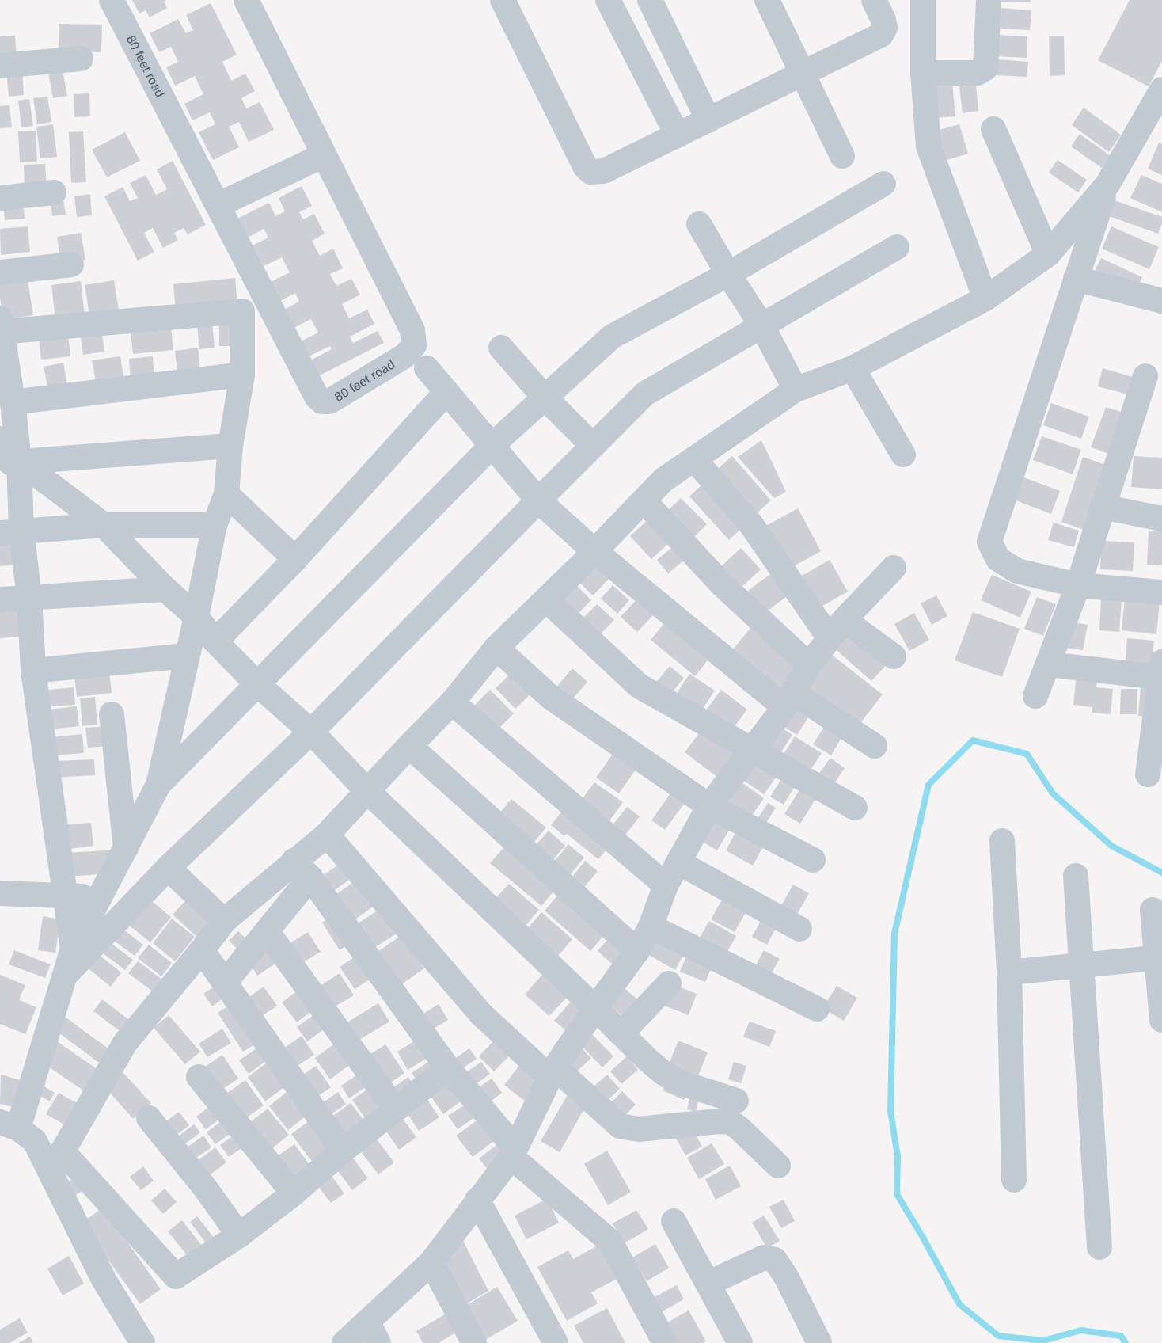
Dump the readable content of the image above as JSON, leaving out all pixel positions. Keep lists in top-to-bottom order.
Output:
{
  "streets": {
    "street": ["80 feet road"]
  }
}
